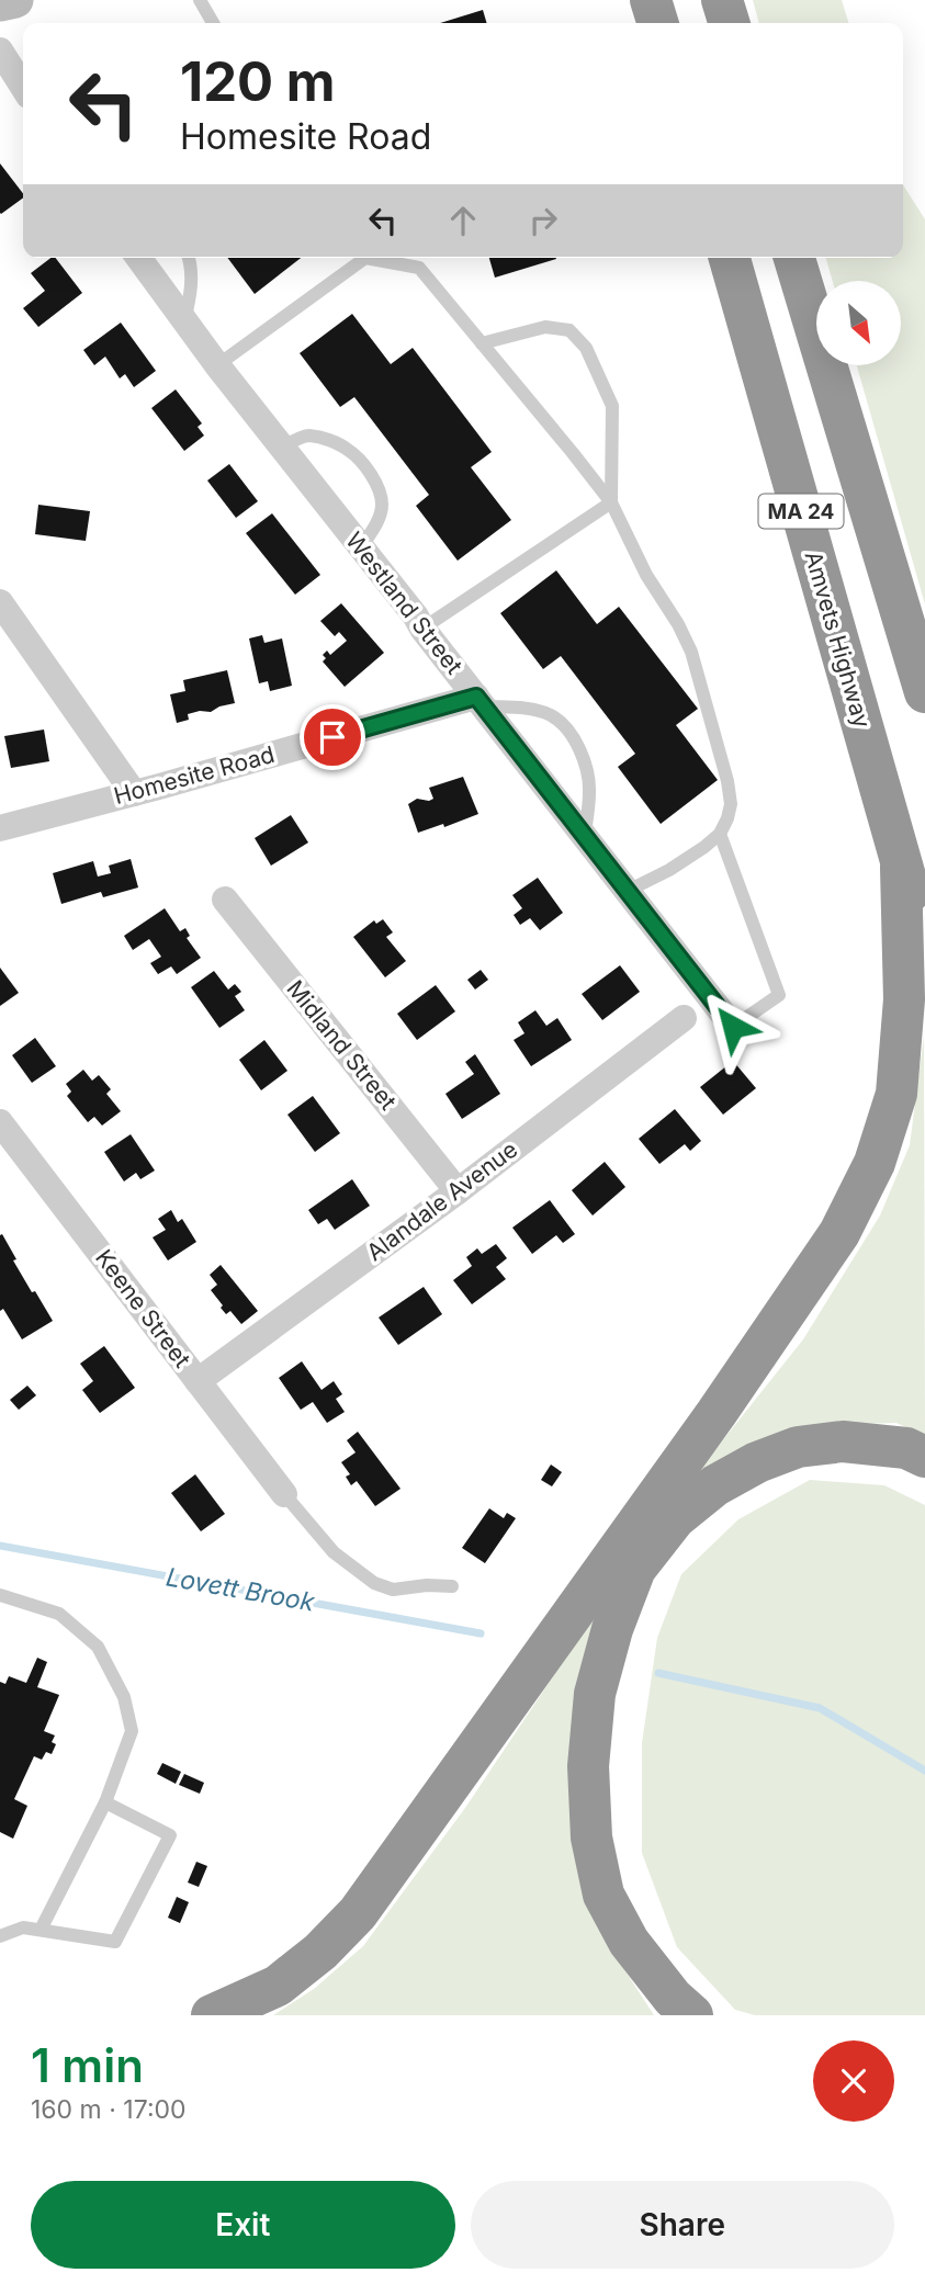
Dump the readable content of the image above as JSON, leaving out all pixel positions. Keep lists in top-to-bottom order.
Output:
{
  "streets": {
    "highway": ["MA 24", "Amvets Highway"],
    "street": [
      "Westland Street",
      "Homesite Road",
      "Midland Street",
      "Alandale Avenue",
      "Keene Street"
    ]
  },
  "crossings": [
    ["Westland Street", "Homesite Road"],
    ["Midland Street", "Alandale Avenue"],
    ["Alandale Avenue", "Keene Street"]
  ],
  "water": ["Lovett Brook"],
  "north": "bottom right",
  "page": {
    "turn": ["120 m", "Homesite Road"],
    "heading": ["1 min", "160 m · 17:00"],
    "buttons": ["Exit", "Share"]
  }
}
